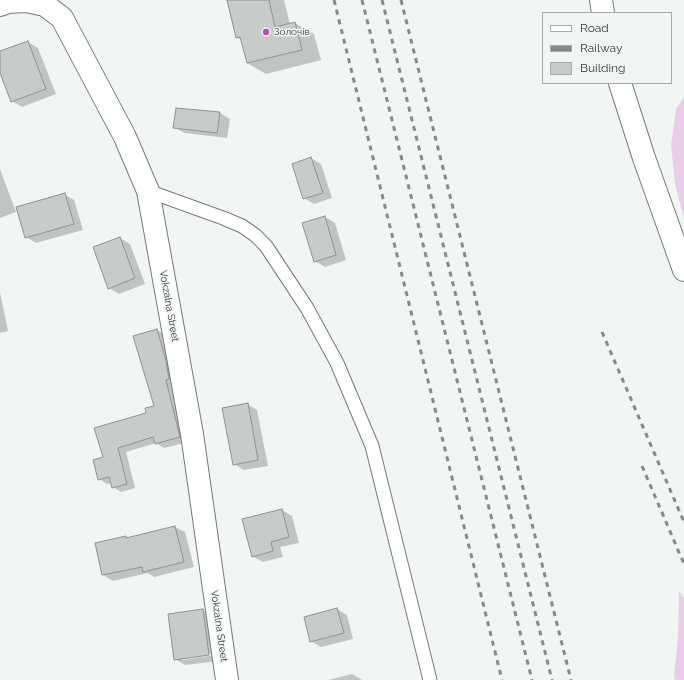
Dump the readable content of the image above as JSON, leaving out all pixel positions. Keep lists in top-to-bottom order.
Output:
{
  "streets": {
    "street": ["Vokzalna Street"]
  },
  "places": ["Золочів"],
  "legend": ["Road", "Railway", "Building"]
}
